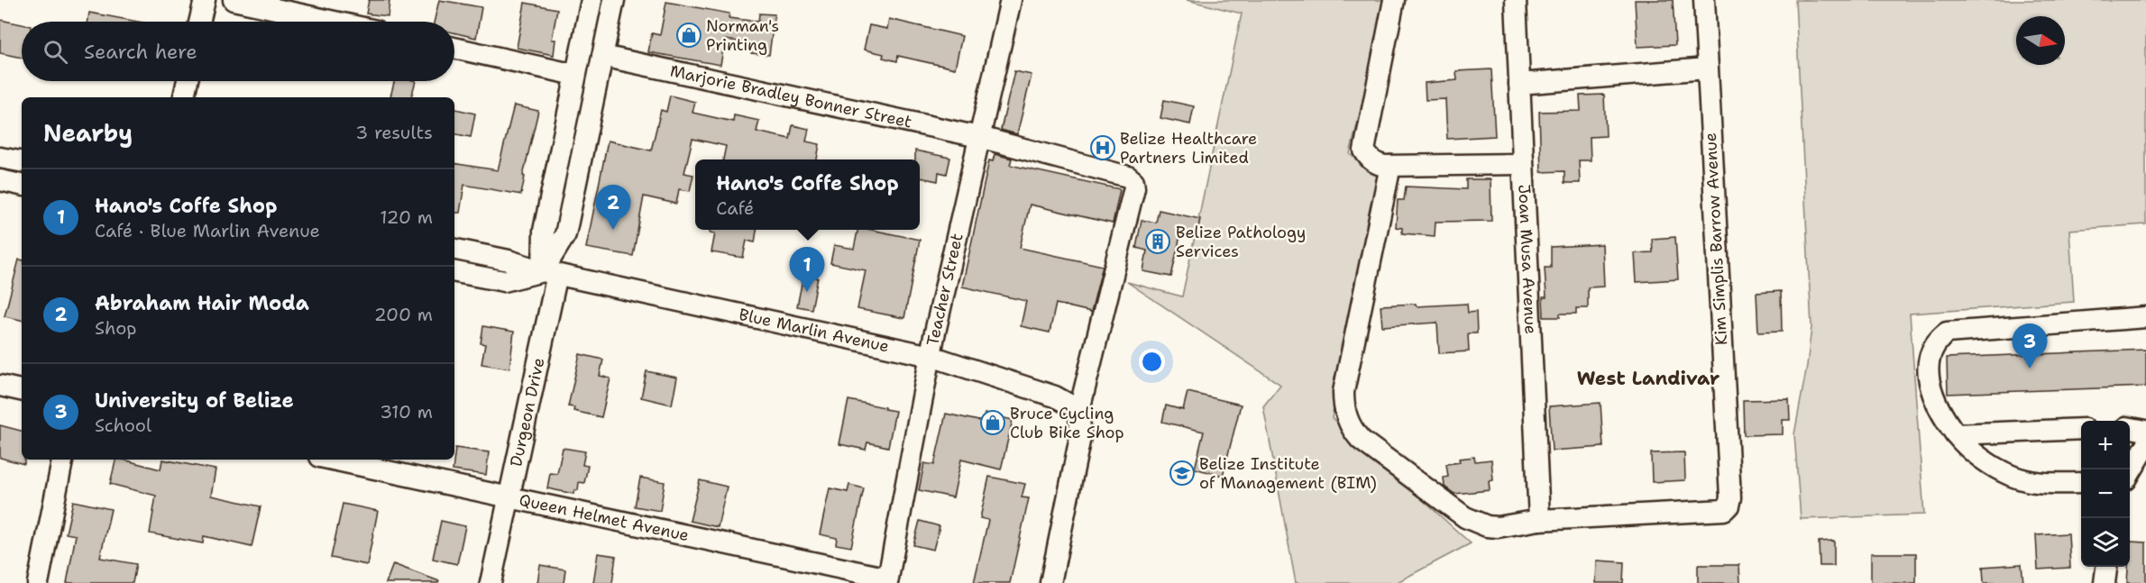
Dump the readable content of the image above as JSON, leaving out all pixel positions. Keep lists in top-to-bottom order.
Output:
{
  "streets": {
    "street": [
      "Marjorie Bradley Bonner Street",
      "Kim Simplis Barrow Avenue",
      "Joan Musa Avenue",
      "Teacher Street",
      "Blue Marlin Avenue",
      "Durgeon Drive",
      "Queen Helmet Avenue"
    ]
  },
  "crossings": [
    ["Marjorie Bradley Bonner Street", "Teacher Street"],
    ["Marjorie Bradley Bonner Street", "Blue Marlin Avenue"],
    ["Kim Simplis Barrow Avenue", "Joan Musa Avenue"],
    ["Teacher Street", "Blue Marlin Avenue"],
    ["Teacher Street", "Queen Helmet Avenue"],
    ["Blue Marlin Avenue", "Durgeon Drive"],
    ["Durgeon Drive", "Queen Helmet Avenue"]
  ],
  "districts": ["West Landivar"],
  "places": {
    "shop": ["Norman's Printing", "Bruce Cycling Club Bike Shop"],
    "hospital": ["Belize Healthcare Partners Limited"],
    "building": ["Belize Pathology Services"],
    "school or university": ["Belize Institute of Management (BIM)"]
  },
  "north": "right",
  "page": {
    "search": "Search here",
    "heading": ["Nearby", "3 results"],
    "popup": ["Hano's Coffe Shop", "Café"],
    "list": [
      {
        "mark": "1",
        "name": "Hano's Coffe Shop",
        "note": "Café · Blue Marlin Avenue",
        "value": "120 m"
      },
      {
        "mark": "2",
        "name": "Abraham Hair Moda",
        "note": "Shop",
        "value": "200 m"
      },
      {
        "mark": "3",
        "name": "University of Belize",
        "note": "School",
        "value": "310 m"
      }
    ],
    "pins": ["2", "1", "3"],
    "map_buttons": ["+", "−"]
  }
}
